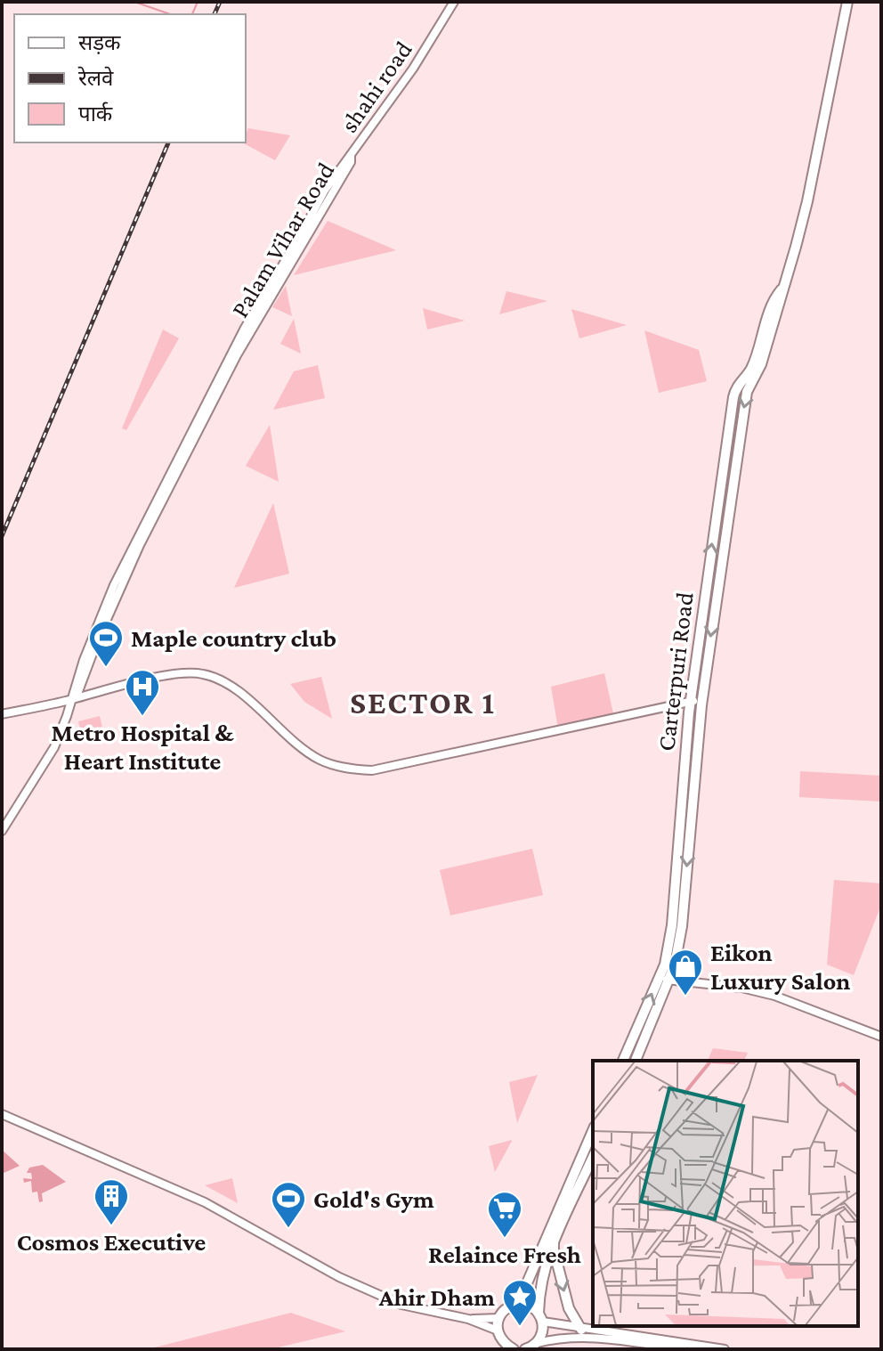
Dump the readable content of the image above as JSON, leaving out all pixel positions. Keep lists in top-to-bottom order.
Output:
{
  "streets": {
    "main road": ["Carterpuri Road"],
    "street": ["shahi road", "Palam Vihar Road"]
  },
  "crossings": [
    ["shahi road", "Palam Vihar Road"]
  ],
  "districts": ["SECTOR 1"],
  "places": {
    "sports": ["Maple country club", "Gold's Gym"],
    "hospital": ["Metro Hospital & Heart Institute"],
    "shop": ["Eikon Luxury Salon"],
    "building": ["Cosmos Executive"],
    "supermarket": ["Relaince Fresh"],
    "place": ["Ahir Dham"]
  },
  "legend": ["सड़क", "रेलवे", "पार्क"]
}
